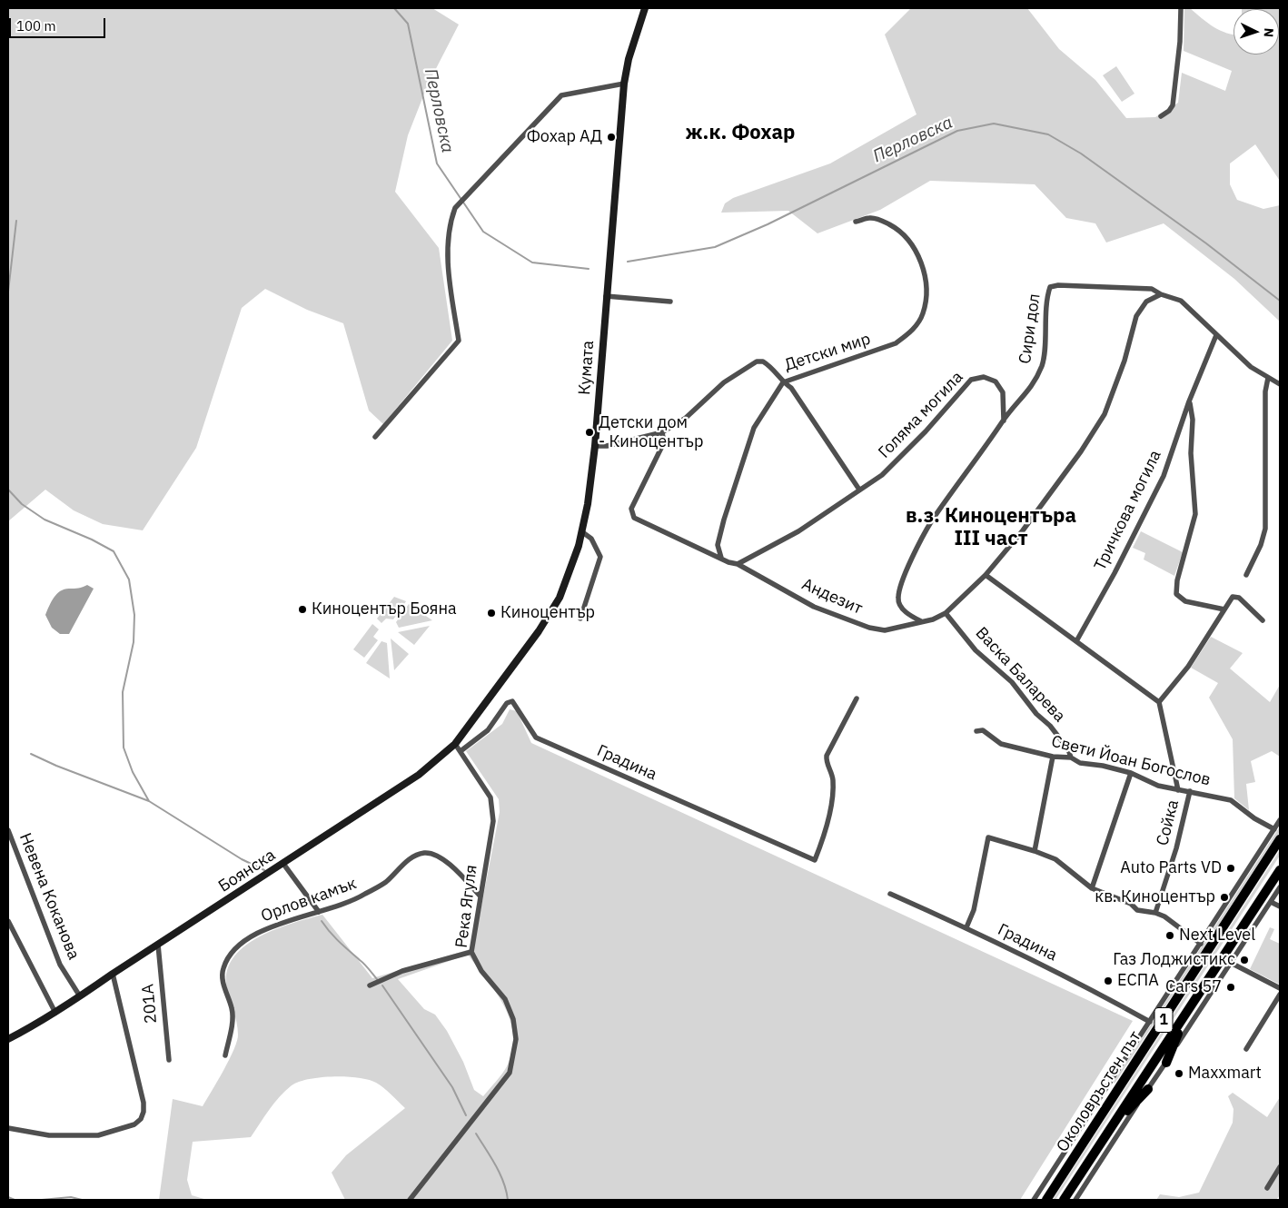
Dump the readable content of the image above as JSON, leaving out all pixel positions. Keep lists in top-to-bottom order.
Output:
{
  "streets": {
    "highway": ["1", "Околовръстен път"],
    "main road": ["Кумата", "Боянска"],
    "street": [
      "Сири дол",
      "Детски мир",
      "Голяма могила",
      "Тричкова могила",
      "Андезит",
      "Васка Баларева",
      "Свети Йоан Богослов",
      "Градина",
      "Сойка",
      "Невена Коканова",
      "Орлов камък",
      "Река Ягуля",
      "201А"
    ]
  },
  "crossings": [
    ["Сири дол", "Голяма могила"],
    ["Детски мир", "Кумата"],
    ["Кумата", "Боянска"],
    ["Голяма могила", "Андезит"],
    ["Васка Баларева", "Свети Йоан Богослов"],
    ["Свети Йоан Богослов", "Сойка"],
    ["Градина", "Река Ягуля"],
    ["Боянска", "Невена Коканова"],
    ["Боянска", "Река Ягуля"],
    ["Боянска", "201А"],
    ["Орлов камък", "Река Ягуля"]
  ],
  "districts": ["ж.к. Фохар", "в.з. Киноцентъра ІІІ част"],
  "water": ["Перловска"],
  "places": [
    "Фохар АД",
    "Детски дом - Киноцентър",
    "Киноцентър Бояна",
    "Киноцентър",
    "Auto Parts VD",
    "кв. Киноцентър",
    "Next Level",
    "Газ Лоджистикс",
    "ЕСПА",
    "Cars 57",
    "Maxxmart"
  ],
  "scale_bar": "100 m",
  "north": "right"
}
